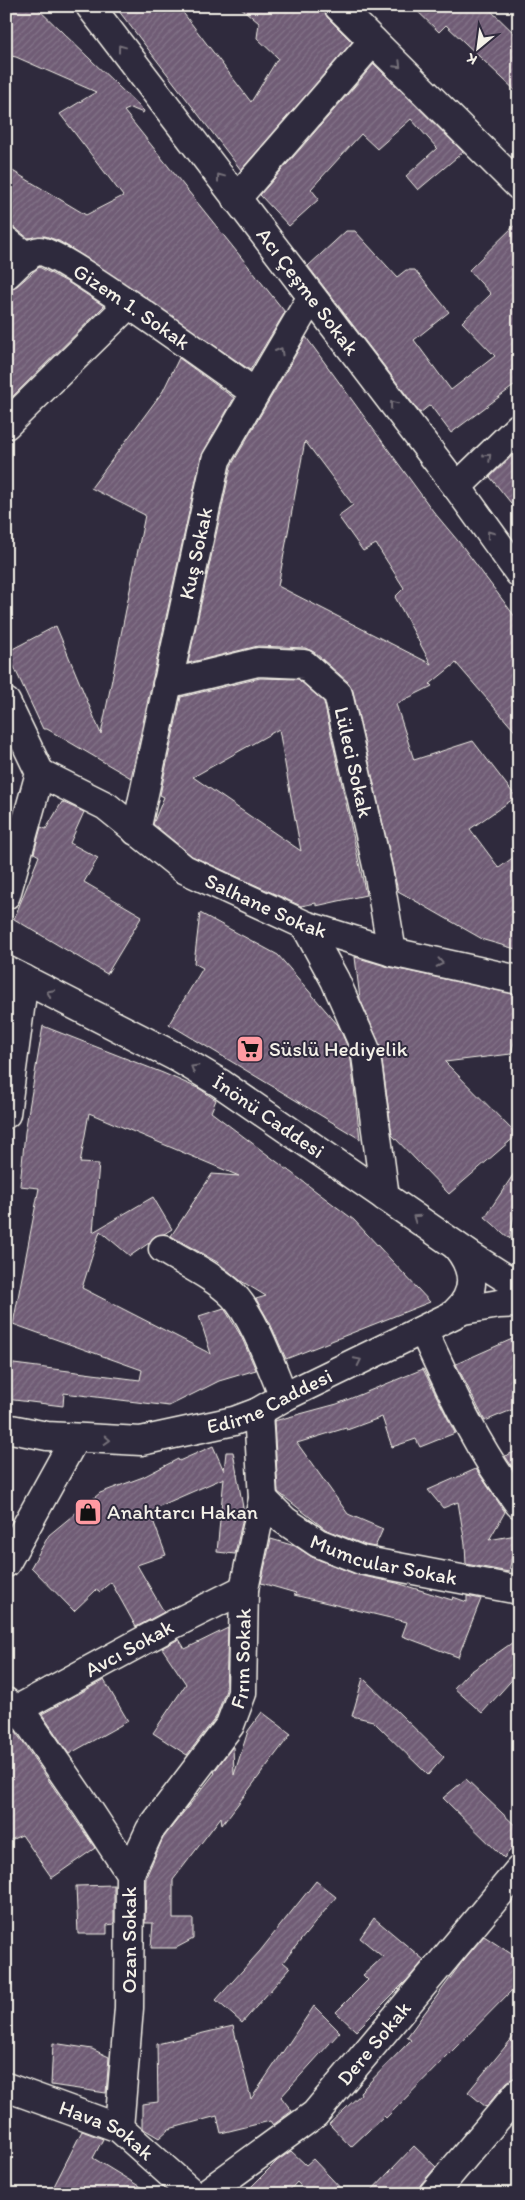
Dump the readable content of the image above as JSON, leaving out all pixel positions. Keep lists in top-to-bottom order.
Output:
{
  "streets": {
    "street": [
      "Acı Çeşme Sokak",
      "Gizem 1. Sokak",
      "Kuş Sokak",
      "Lüleci Sokak",
      "Salhane Sokak",
      "İnönü Caddesi",
      "Edirne Caddesi",
      "Mumcular Sokak",
      "Avcı Sokak",
      "Fırın Sokak",
      "Ozan Sokak",
      "Dere Sokak",
      "Hava Sokak"
    ]
  },
  "crossings": [
    ["Acı Çeşme Sokak", "Kuş Sokak"],
    ["Gizem 1. Sokak", "Kuş Sokak"],
    ["Kuş Sokak", "Lüleci Sokak"],
    ["Kuş Sokak", "Salhane Sokak"],
    ["Lüleci Sokak", "Salhane Sokak"],
    ["Edirne Caddesi", "Fırın Sokak"],
    ["Mumcular Sokak", "Fırın Sokak"],
    ["Avcı Sokak", "Fırın Sokak"],
    ["Avcı Sokak", "Ozan Sokak"],
    ["Fırın Sokak", "Ozan Sokak"],
    ["Ozan Sokak", "Hava Sokak"]
  ],
  "one_way": ["Acı Çeşme Sokak", "Edirne Caddesi"],
  "places": {
    "supermarket": ["Süslü Hediyelik"],
    "shop": ["Anahtarcı Hakan"]
  },
  "north": "bottom left"
}
